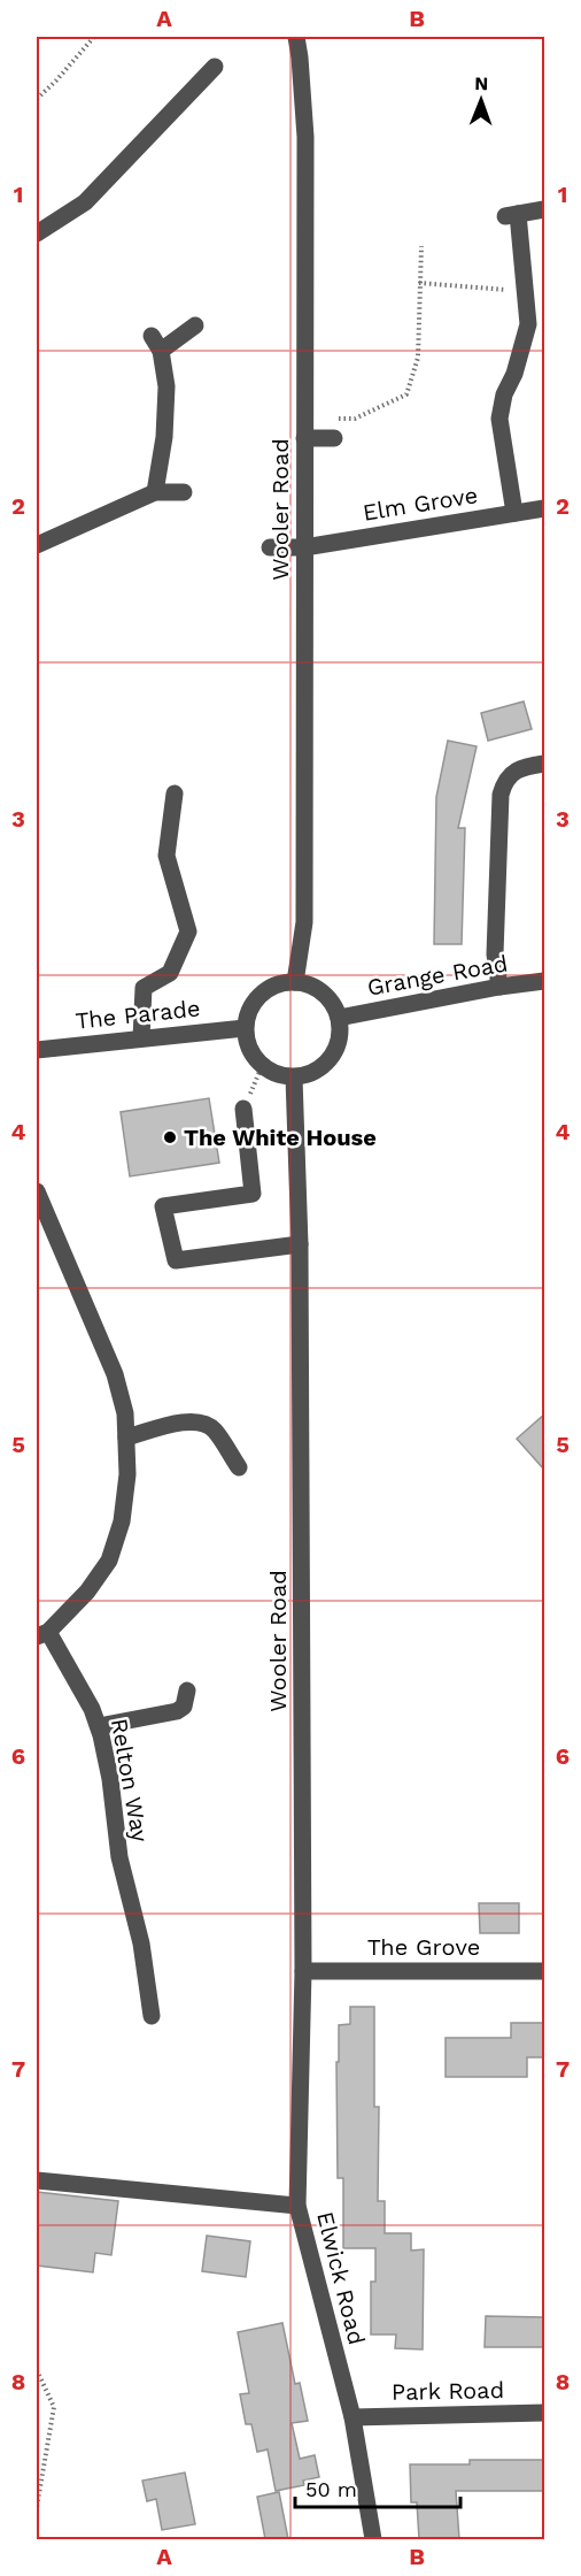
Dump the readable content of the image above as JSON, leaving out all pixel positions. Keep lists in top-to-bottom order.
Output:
{
  "streets": {
    "street": [
      "Elm Grove",
      "Wooler Road",
      "Grange Road",
      "The Parade",
      "Relton Way",
      "The Grove",
      "Elwick Road",
      "Park Road"
    ]
  },
  "crossings": [
    ["Elm Grove", "Wooler Road"],
    ["Wooler Road", "Grange Road"],
    ["Wooler Road", "The Parade"],
    ["Wooler Road", "The Grove"],
    ["Wooler Road", "Elwick Road"],
    ["Grange Road", "The Parade"],
    ["Elwick Road", "Park Road"]
  ],
  "places": ["The White House"],
  "scale_bar": "50 m",
  "north": "top",
  "grid": {
    "columns": ["A", "B"],
    "rows": [
      "1",
      "2",
      "3",
      "4",
      "5",
      "6",
      "7",
      "8"
    ]
  }
}
